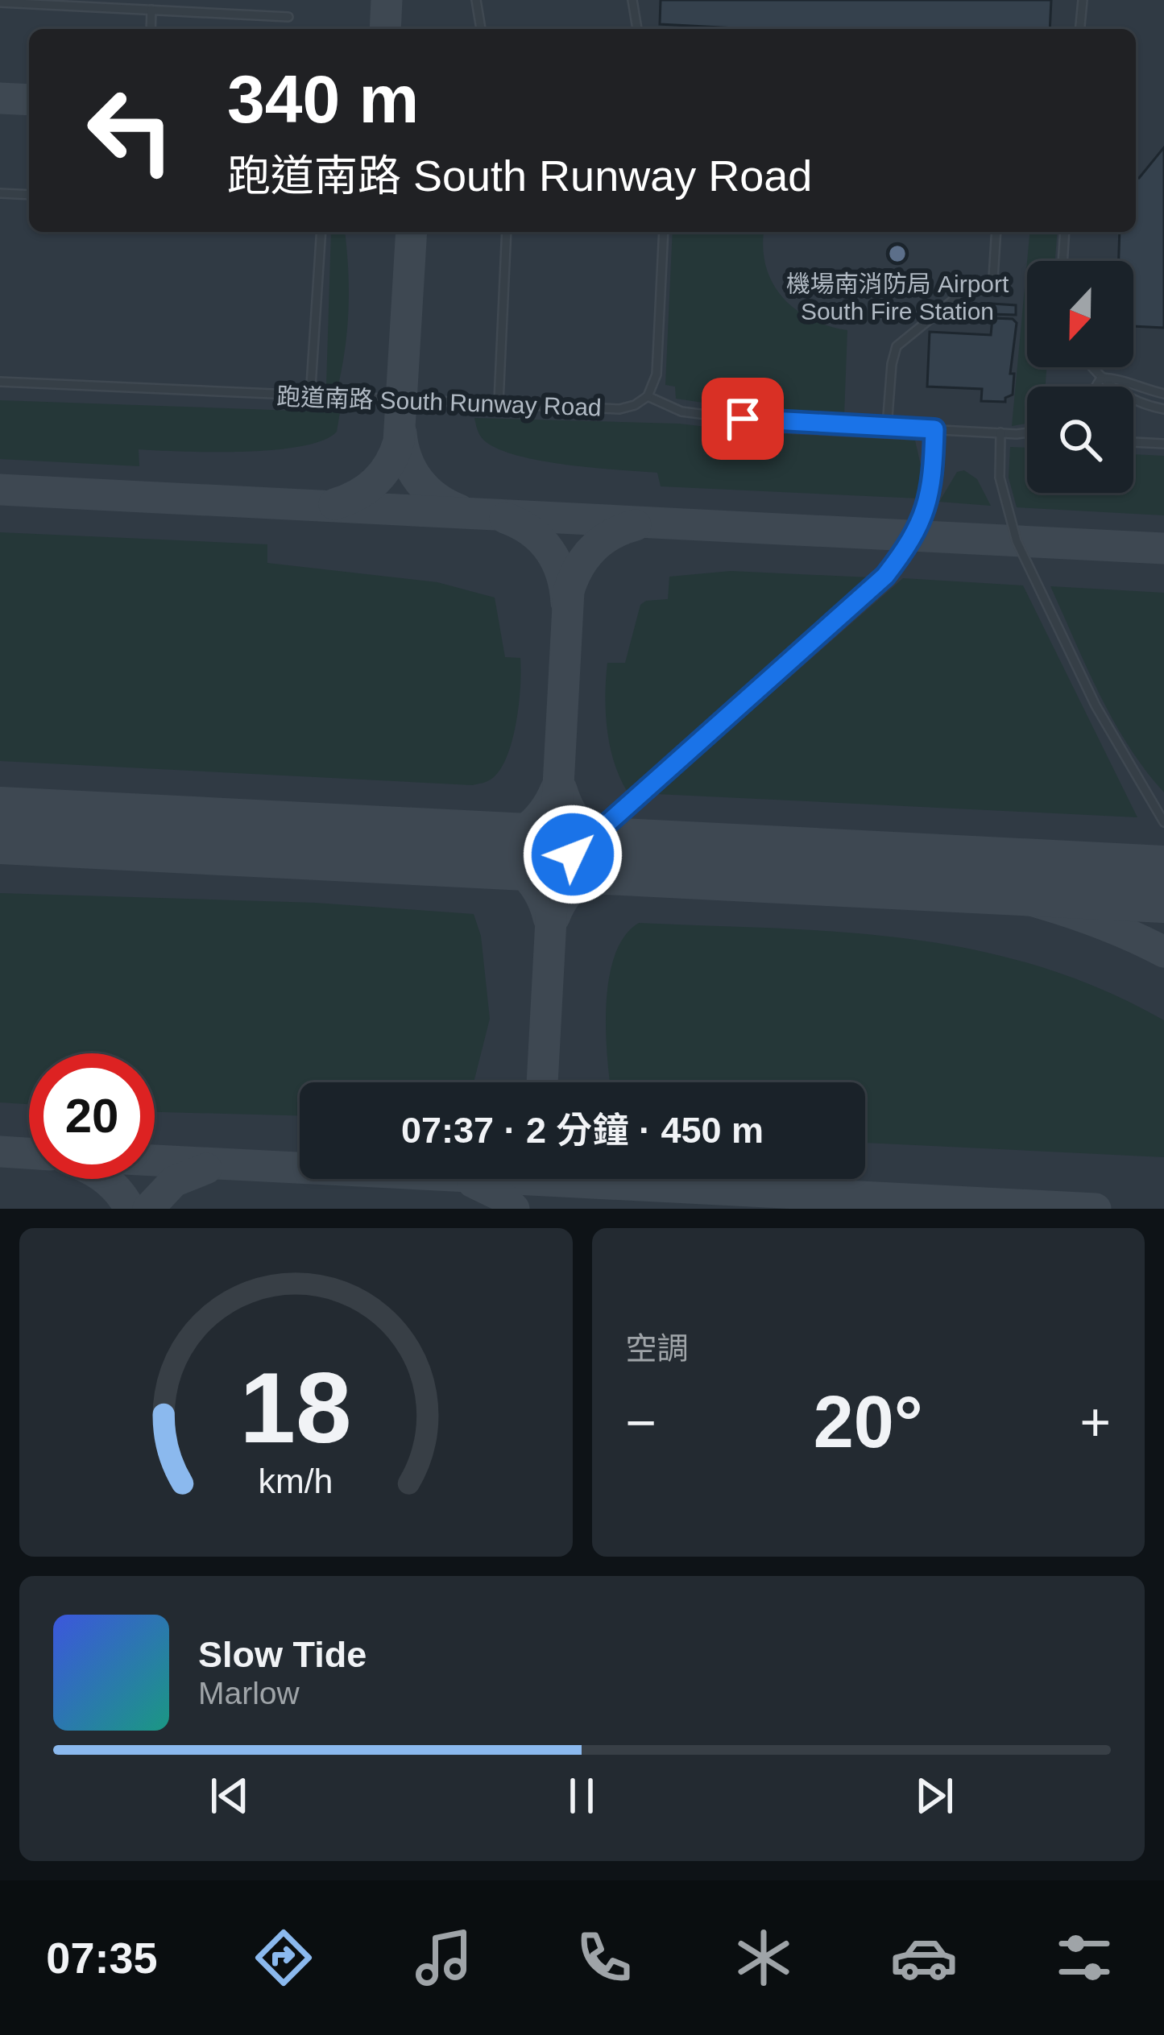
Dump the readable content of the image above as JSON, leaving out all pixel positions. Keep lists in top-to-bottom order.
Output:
{
  "streets": {
    "lane": ["跑道南路 South Runway Road"]
  },
  "places": ["機場南消防局 Airport South Fire Station"],
  "north": "bottom",
  "page": {
    "turn": ["340 m", "跑道南路 South Runway Road"],
    "limit": "20",
    "trip": "07:37 · 2 分鐘 · 450 m",
    "tile": "空調",
    "heat": ["−", "20°", "+"],
    "song": ["Slow Tide", "Marlow"],
    "tabs": "07:35",
    "gauge": ["18", "km/h"]
  }
}
